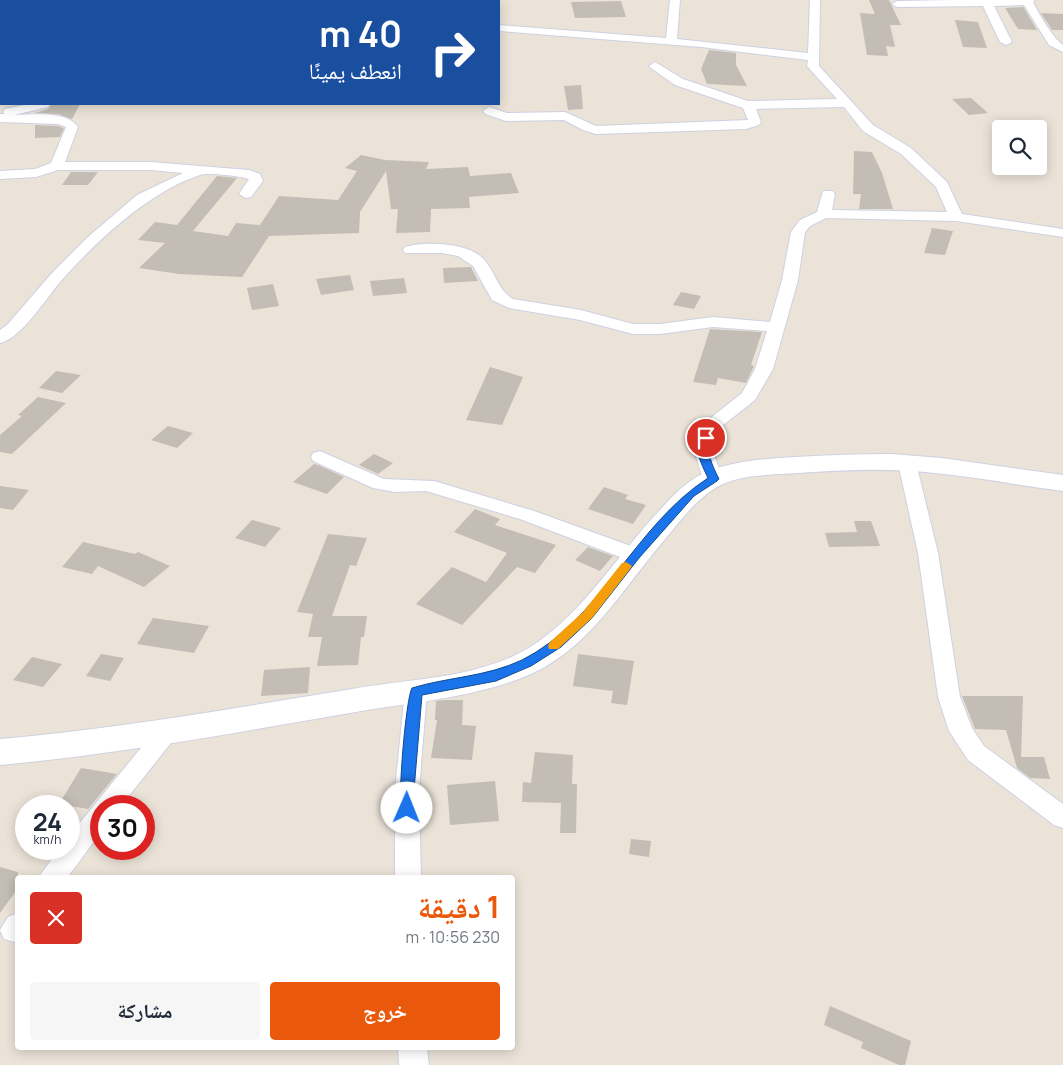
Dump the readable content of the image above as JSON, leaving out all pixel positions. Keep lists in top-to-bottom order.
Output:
{
  "page": {
    "turn": ["40 m", "انعطف يمينًا"],
    "speed": "24 km/h",
    "limit": "30",
    "heading": ["1 دقيقة", "230 m · 10:56"],
    "buttons": ["خروج", "مشاركة"]
  }
}
